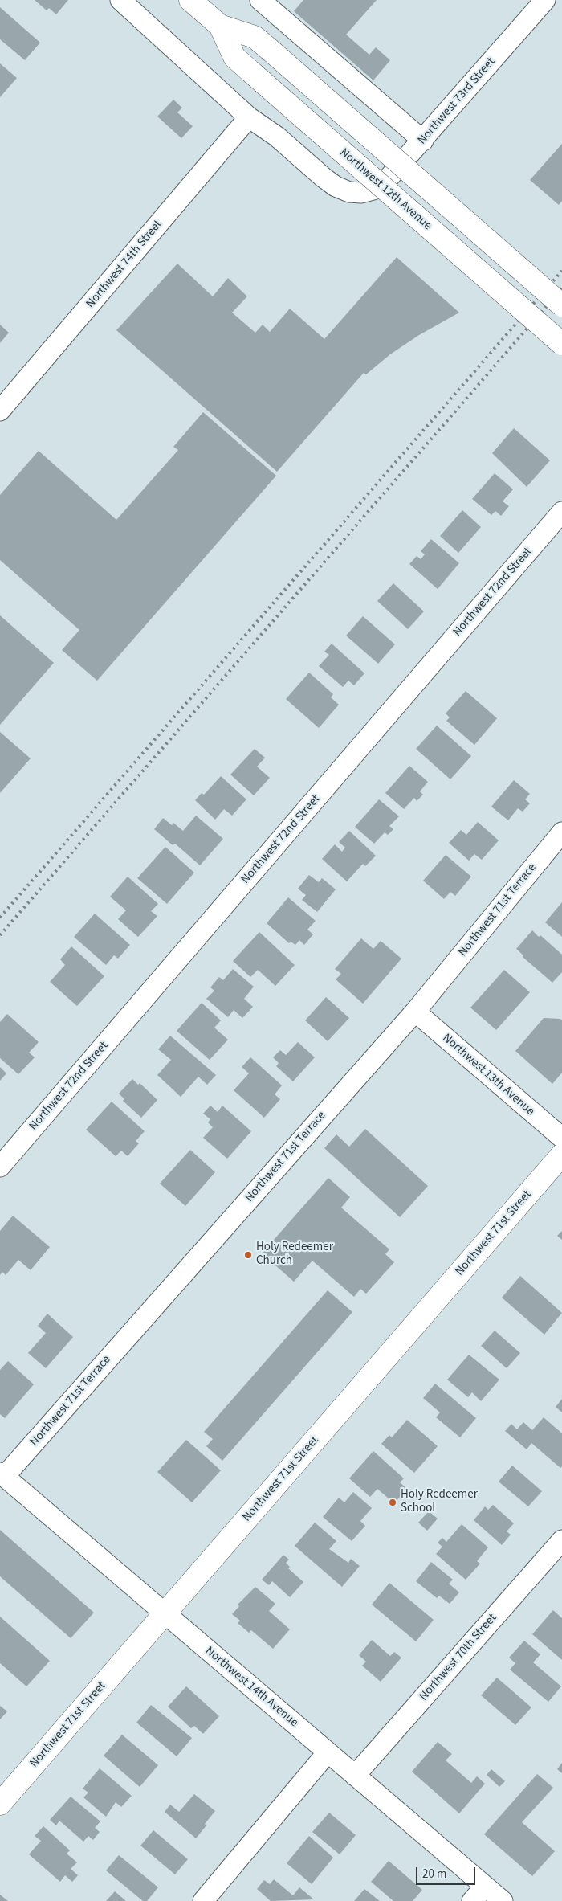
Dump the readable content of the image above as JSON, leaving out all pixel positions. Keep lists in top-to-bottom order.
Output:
{
  "streets": {
    "main road": ["Northwest 12th Avenue", "Northwest 71st Street"],
    "street": [
      "Northwest 73rd Street",
      "Northwest 74th Street",
      "Northwest 72nd Street",
      "Northwest 71st Terrace",
      "Northwest 13th Avenue",
      "Northwest 70th Street",
      "Northwest 14th Avenue"
    ]
  },
  "crossings": [
    ["Northwest 73rd Street", "Northwest 12th Avenue"],
    ["Northwest 12th Avenue", "Northwest 74th Street"],
    ["Northwest 71st Terrace", "Northwest 13th Avenue"],
    ["Northwest 71st Terrace", "Northwest 14th Avenue"],
    ["Northwest 71st Street", "Northwest 14th Avenue"],
    ["Northwest 70th Street", "Northwest 14th Avenue"]
  ],
  "places": ["Holy Redeemer Church", "Holy Redeemer School"],
  "scale_bar": "20 m"
}
